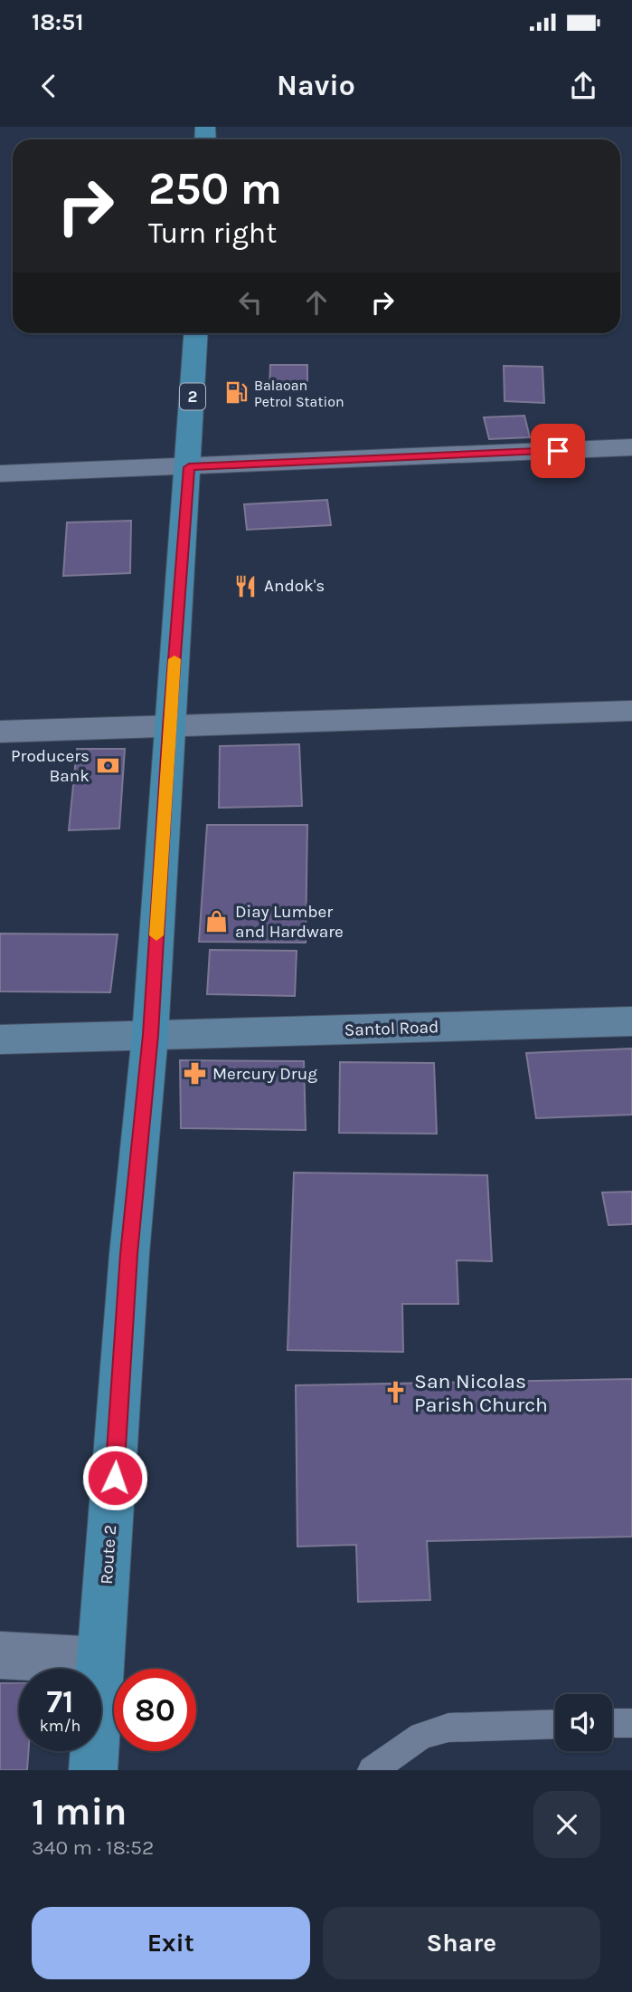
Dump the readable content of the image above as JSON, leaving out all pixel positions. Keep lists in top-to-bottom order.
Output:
{
  "streets": {
    "highway": ["2", "Route 2"],
    "main road": ["Santol Road"]
  },
  "crossings": [
    ["2", "Route 2"],
    ["Santol Road", "Route 2"]
  ],
  "places": {
    "fuel station": ["Balaoan Petrol Station"],
    "restaurant": ["Andok's"],
    "bank": ["Producers Bank"],
    "shop": ["Diay Lumber and Hardware"],
    "pharmacy": ["Mercury Drug"],
    "church": ["San Nicolas Parish Church"]
  },
  "page": {
    "status": "18:51",
    "header": "Navio",
    "turn": ["250 m", "Turn right"],
    "speed": "71 km/h",
    "limit": "80",
    "heading": ["1 min", "340 m · 18:52"],
    "buttons": ["Exit", "Share"]
  }
}
